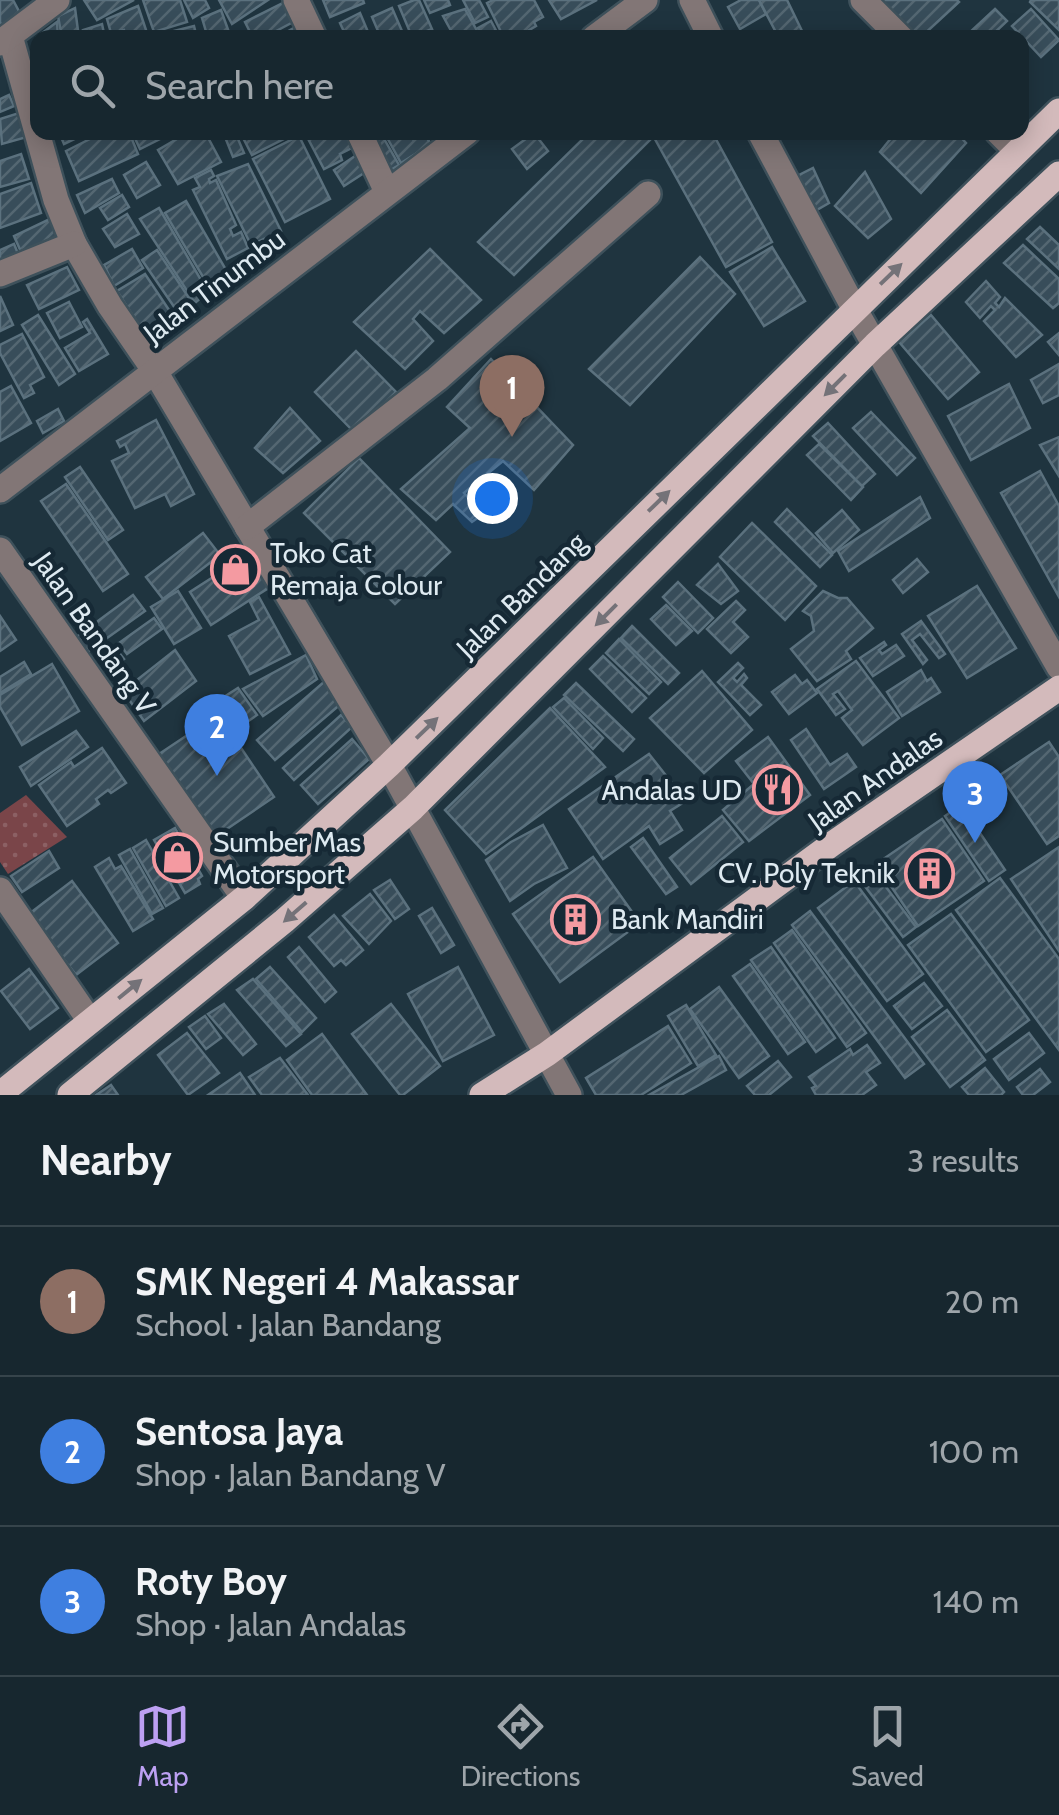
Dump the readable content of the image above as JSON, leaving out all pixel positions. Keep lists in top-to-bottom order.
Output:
{
  "streets": {
    "main road": ["Jalan Bandang", "Jalan Andalas"],
    "street": ["Jalan Tinumbu", "Jalan Bandang V"]
  },
  "crossings": [
    ["Jalan Bandang", "Jalan Bandang V"]
  ],
  "places": {
    "shop": ["Toko Cat Remaja Colour", "Sumber Mas Motorsport"],
    "restaurant": ["Andalas UD"],
    "building": ["CV. Poly Teknik", "Bank Mandiri"]
  },
  "page": {
    "search": "Search here",
    "pins": ["1", "2", "3"],
    "heading": ["Nearby", "3 results"],
    "list": [
      {
        "mark": "1",
        "name": "SMK Negeri 4 Makassar",
        "note": "School · Jalan Bandang",
        "value": "20 m"
      },
      {
        "mark": "2",
        "name": "Sentosa Jaya",
        "note": "Shop · Jalan Bandang V",
        "value": "100 m"
      },
      {
        "mark": "3",
        "name": "Roty Boy",
        "note": "Shop · Jalan Andalas",
        "value": "140 m"
      }
    ],
    "nav": ["Map", "Directions", "Saved"]
  }
}
